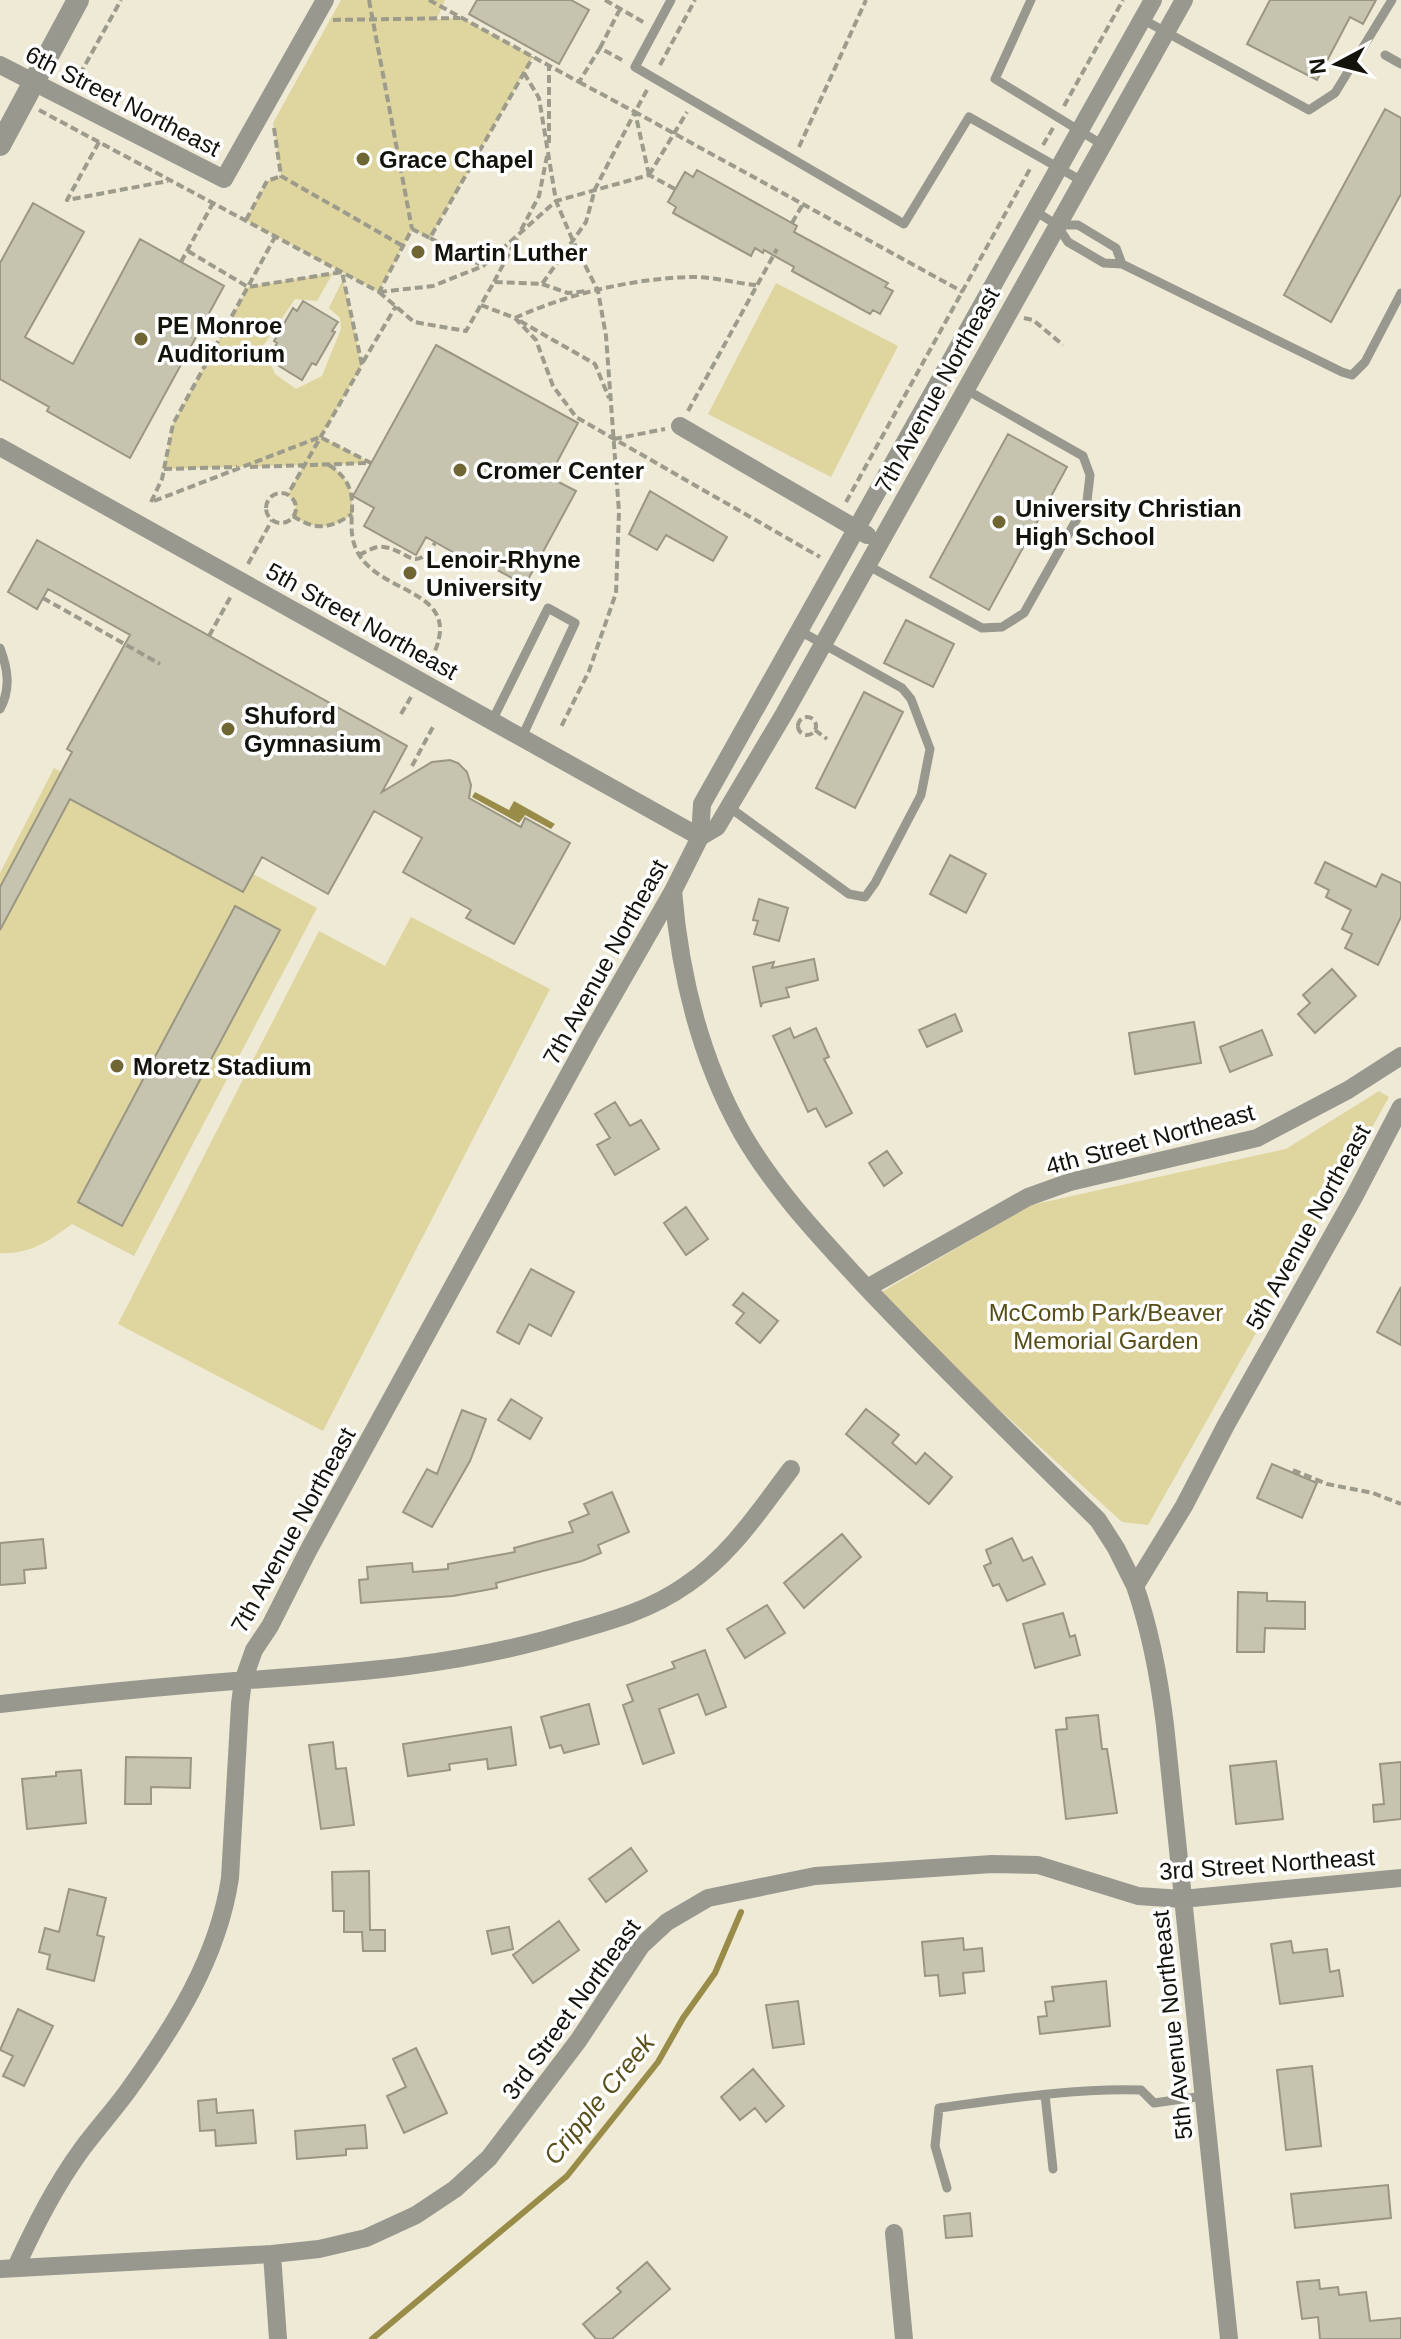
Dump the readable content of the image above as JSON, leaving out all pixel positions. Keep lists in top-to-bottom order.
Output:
{
  "streets": {
    "street": [
      "6th Street Northeast",
      "7th Avenue Northeast",
      "5th Street Northeast",
      "4th Street Northeast",
      "5th Avenue Northeast",
      "3rd Street Northeast"
    ]
  },
  "crossings": [
    ["7th Avenue Northeast", "5th Street Northeast"],
    ["7th Avenue Northeast", "3rd Street Northeast"],
    ["5th Avenue Northeast", "3rd Street Northeast"]
  ],
  "water": ["Cripple Creek"],
  "parks": ["McComb Park/Beaver Memorial Garden"],
  "places": [
    "Grace Chapel",
    "Martin Luther",
    "PE Monroe Auditorium",
    "Cromer Center",
    "University Christian High School",
    "Lenoir-Rhyne University",
    "Shuford Gymnasium",
    "Moretz Stadium"
  ],
  "north": "left"
}
